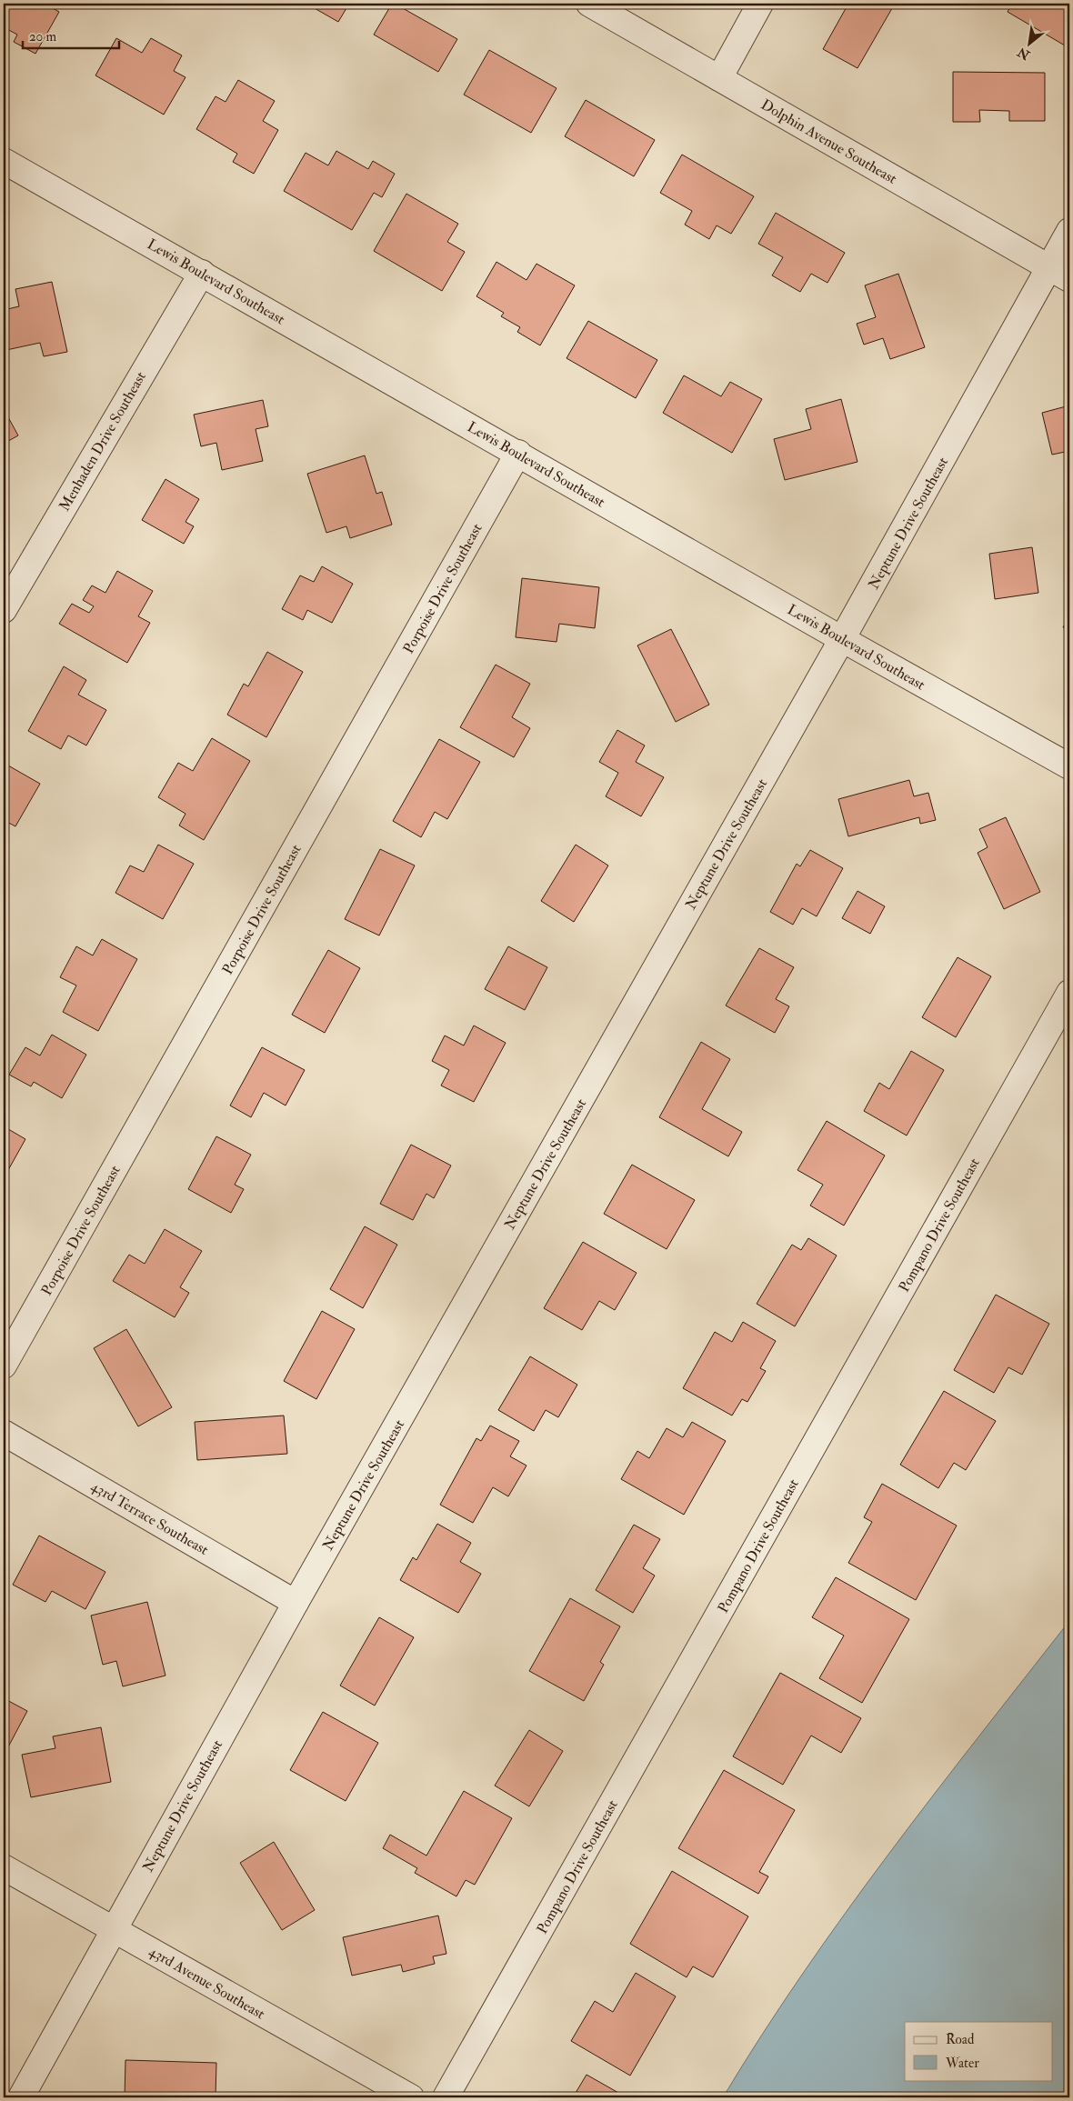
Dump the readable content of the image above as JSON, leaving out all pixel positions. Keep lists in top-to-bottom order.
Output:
{
  "streets": {
    "street": [
      "Dolphin Avenue Southeast",
      "Lewis Boulevard Southeast",
      "Menhaden Drive Southeast",
      "Neptune Drive Southeast",
      "Porpoise Drive Southeast",
      "Pompano Drive Southeast",
      "43rd Terrace Southeast",
      "43rd Avenue Southeast"
    ]
  },
  "crossings": [
    ["Dolphin Avenue Southeast", "Neptune Drive Southeast"],
    ["Lewis Boulevard Southeast", "Menhaden Drive Southeast"],
    ["Lewis Boulevard Southeast", "Neptune Drive Southeast"],
    ["Lewis Boulevard Southeast", "Porpoise Drive Southeast"],
    ["Neptune Drive Southeast", "43rd Terrace Southeast"],
    ["Neptune Drive Southeast", "43rd Avenue Southeast"]
  ],
  "legend": ["Road", "Water"],
  "scale_bar": "20 m",
  "north": "bottom left"
}
